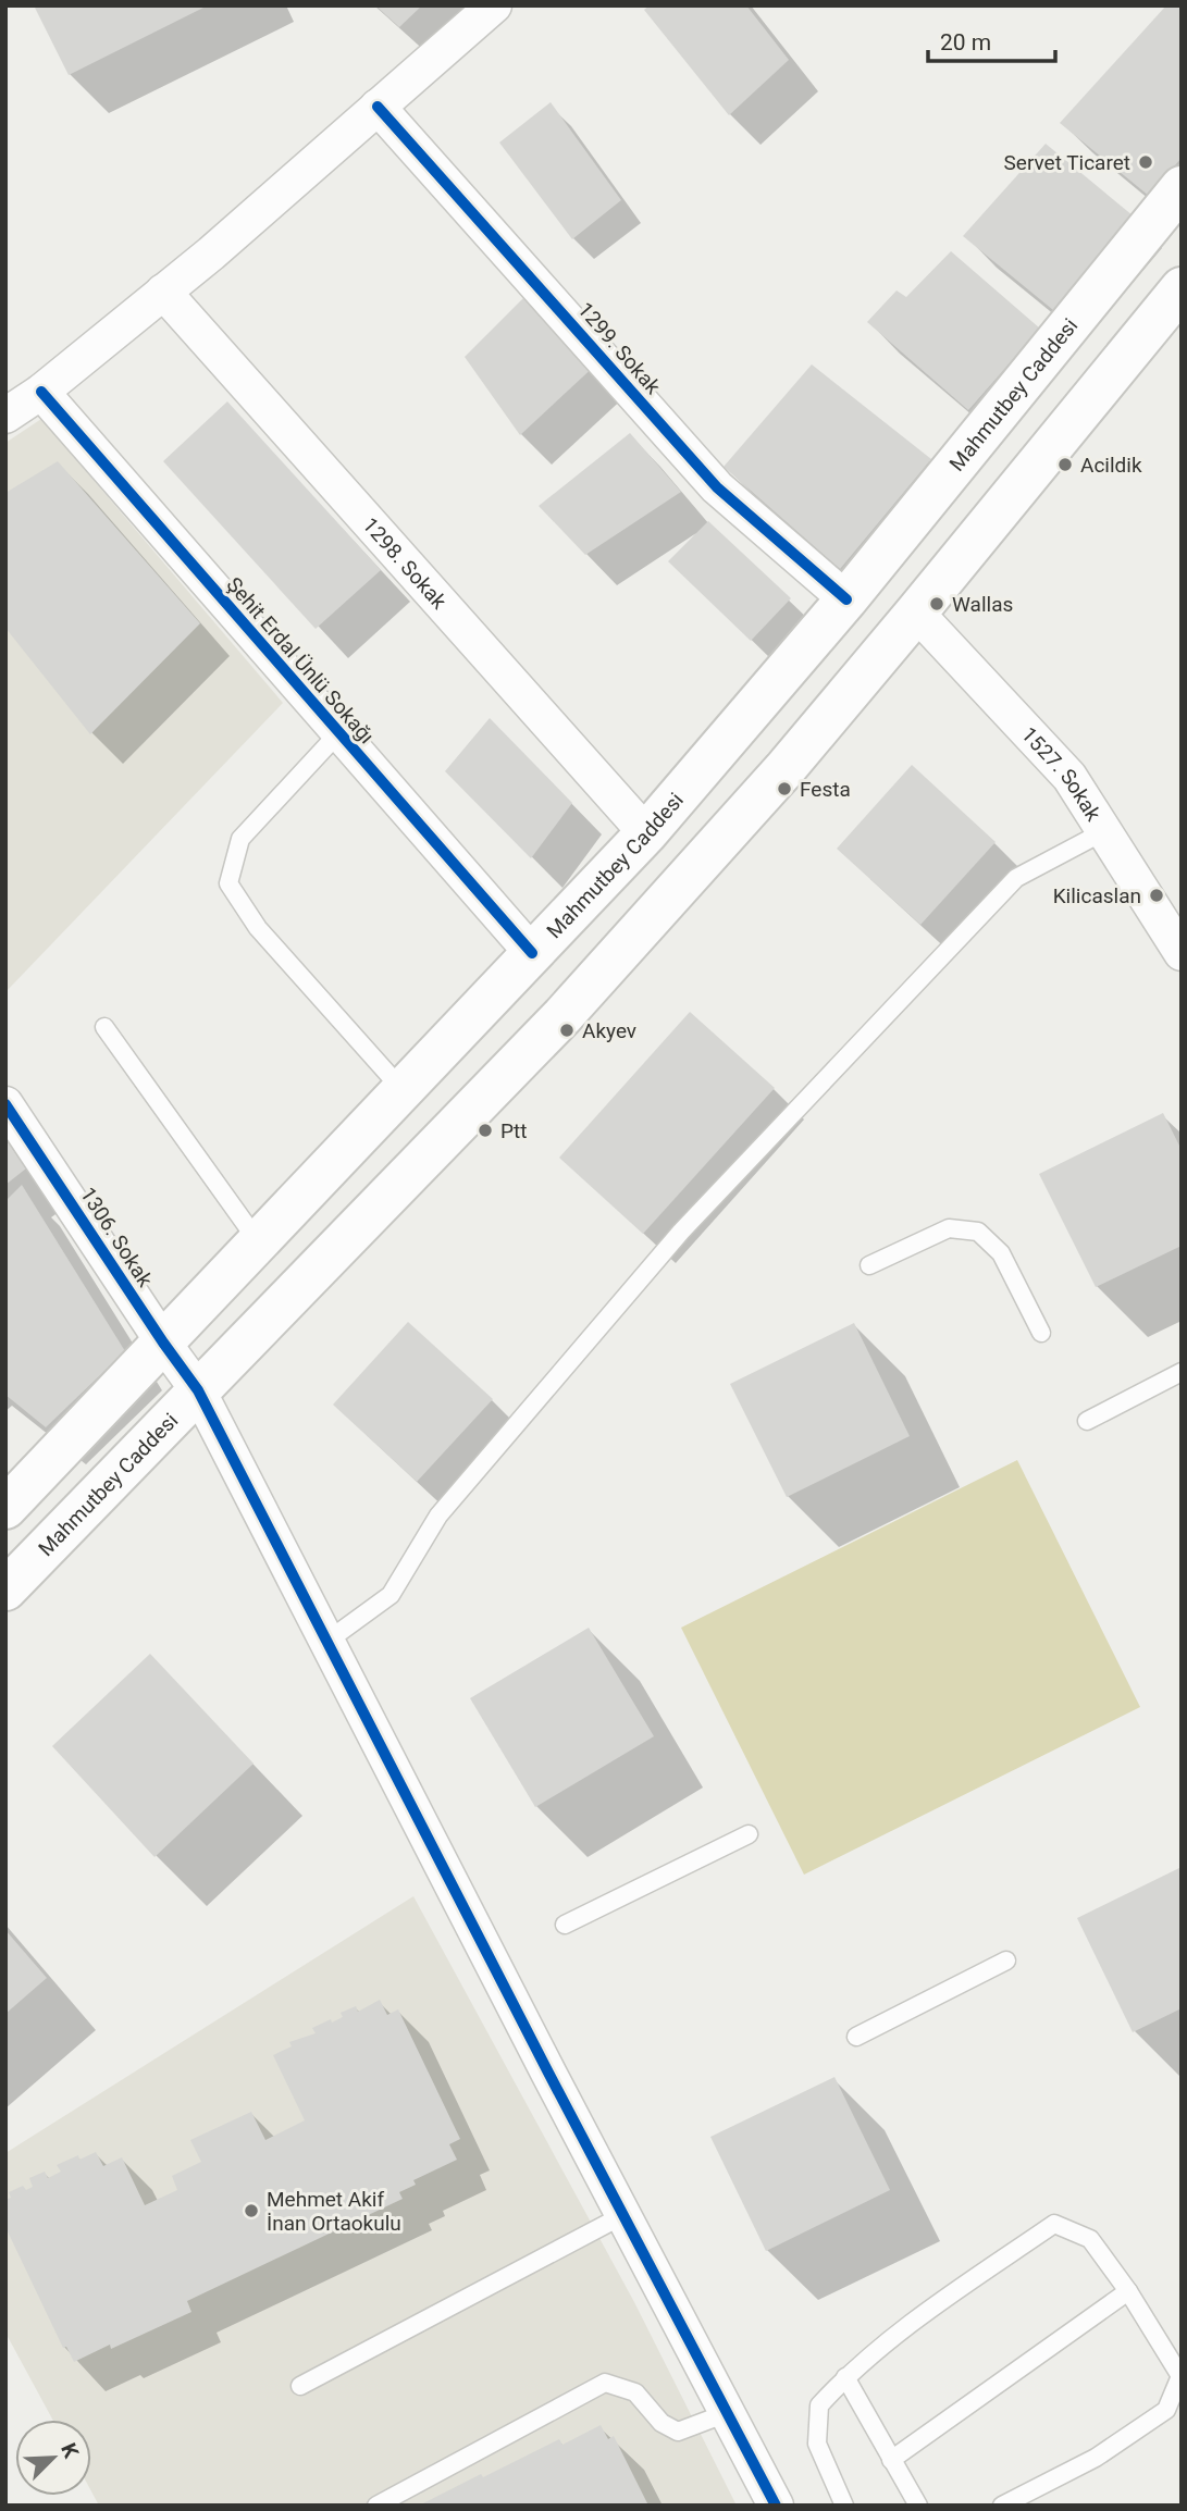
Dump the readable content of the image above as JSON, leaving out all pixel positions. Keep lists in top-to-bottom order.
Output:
{
  "streets": {
    "main road": ["Mahmutbey Caddesi"],
    "street": [
      "1299. Sokak",
      "1298. Sokak",
      "Şehit Erdal Ünlü Sokağı",
      "1527. Sokak",
      "1306. Sokak"
    ]
  },
  "crossings": [
    ["1299. Sokak", "Mahmutbey Caddesi"],
    ["Mahmutbey Caddesi", "1298. Sokak"],
    ["Mahmutbey Caddesi", "Şehit Erdal Ünlü Sokağı"],
    ["Mahmutbey Caddesi", "1527. Sokak"],
    ["Mahmutbey Caddesi", "1306. Sokak"]
  ],
  "places": [
    "Servet Ticaret",
    "Acildik",
    "Wallas",
    "Festa",
    "Kilicaslan",
    "Akyev",
    "Ptt",
    "Mehmet Akif İnan Ortaokulu"
  ],
  "scale_bar": "20 m",
  "north": "top right"
}
